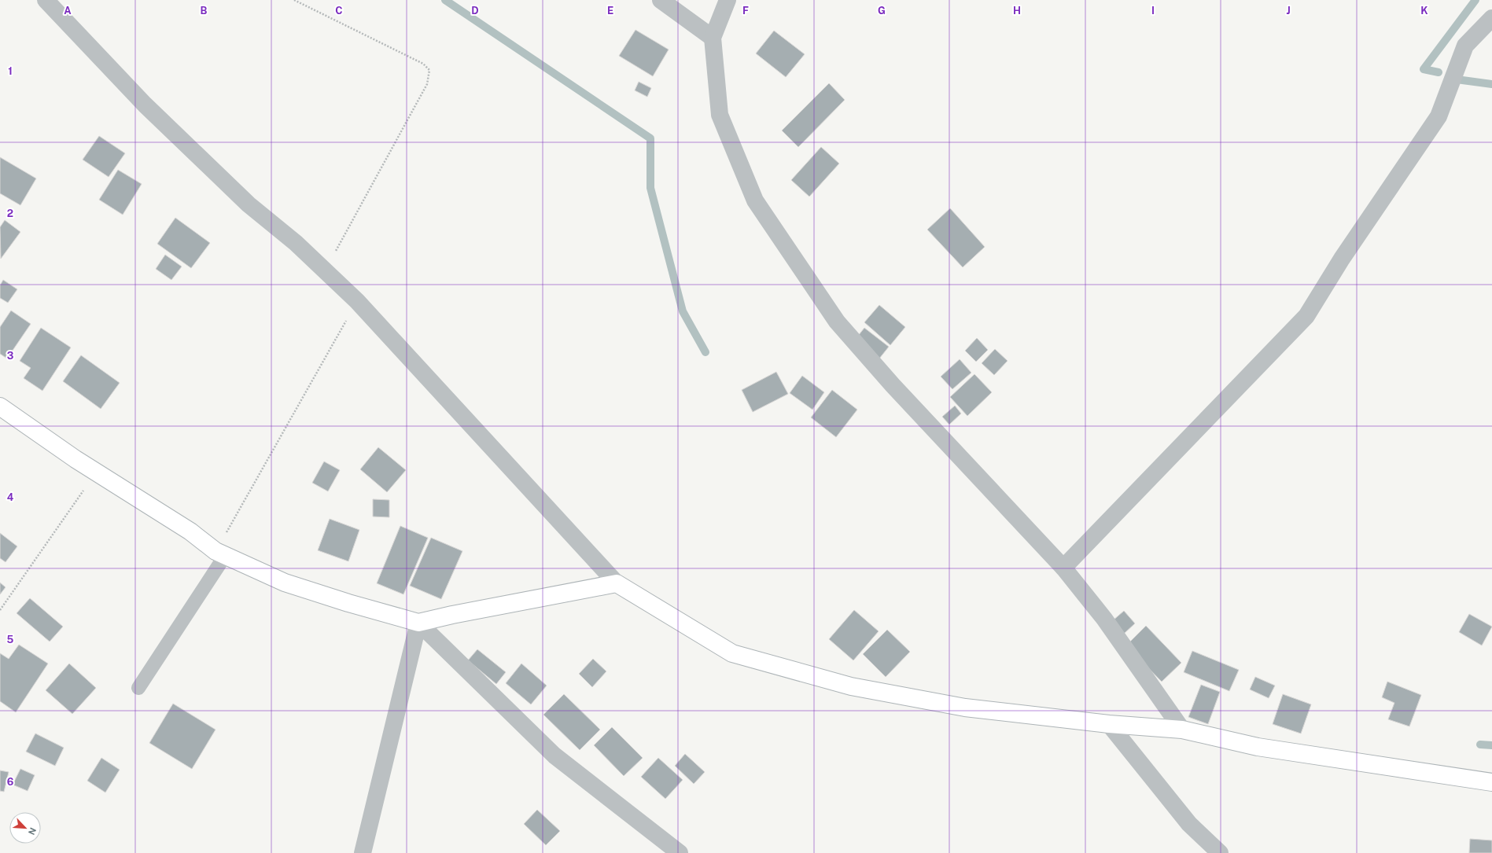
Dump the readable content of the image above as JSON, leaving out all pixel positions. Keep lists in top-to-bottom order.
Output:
{
  "north": "bottom right",
  "grid": {
    "columns": [
      "A",
      "B",
      "C",
      "D",
      "E",
      "F",
      "G",
      "H",
      "I",
      "J",
      "K"
    ],
    "rows": [
      "1",
      "2",
      "3",
      "4",
      "5",
      "6"
    ]
  }
}
